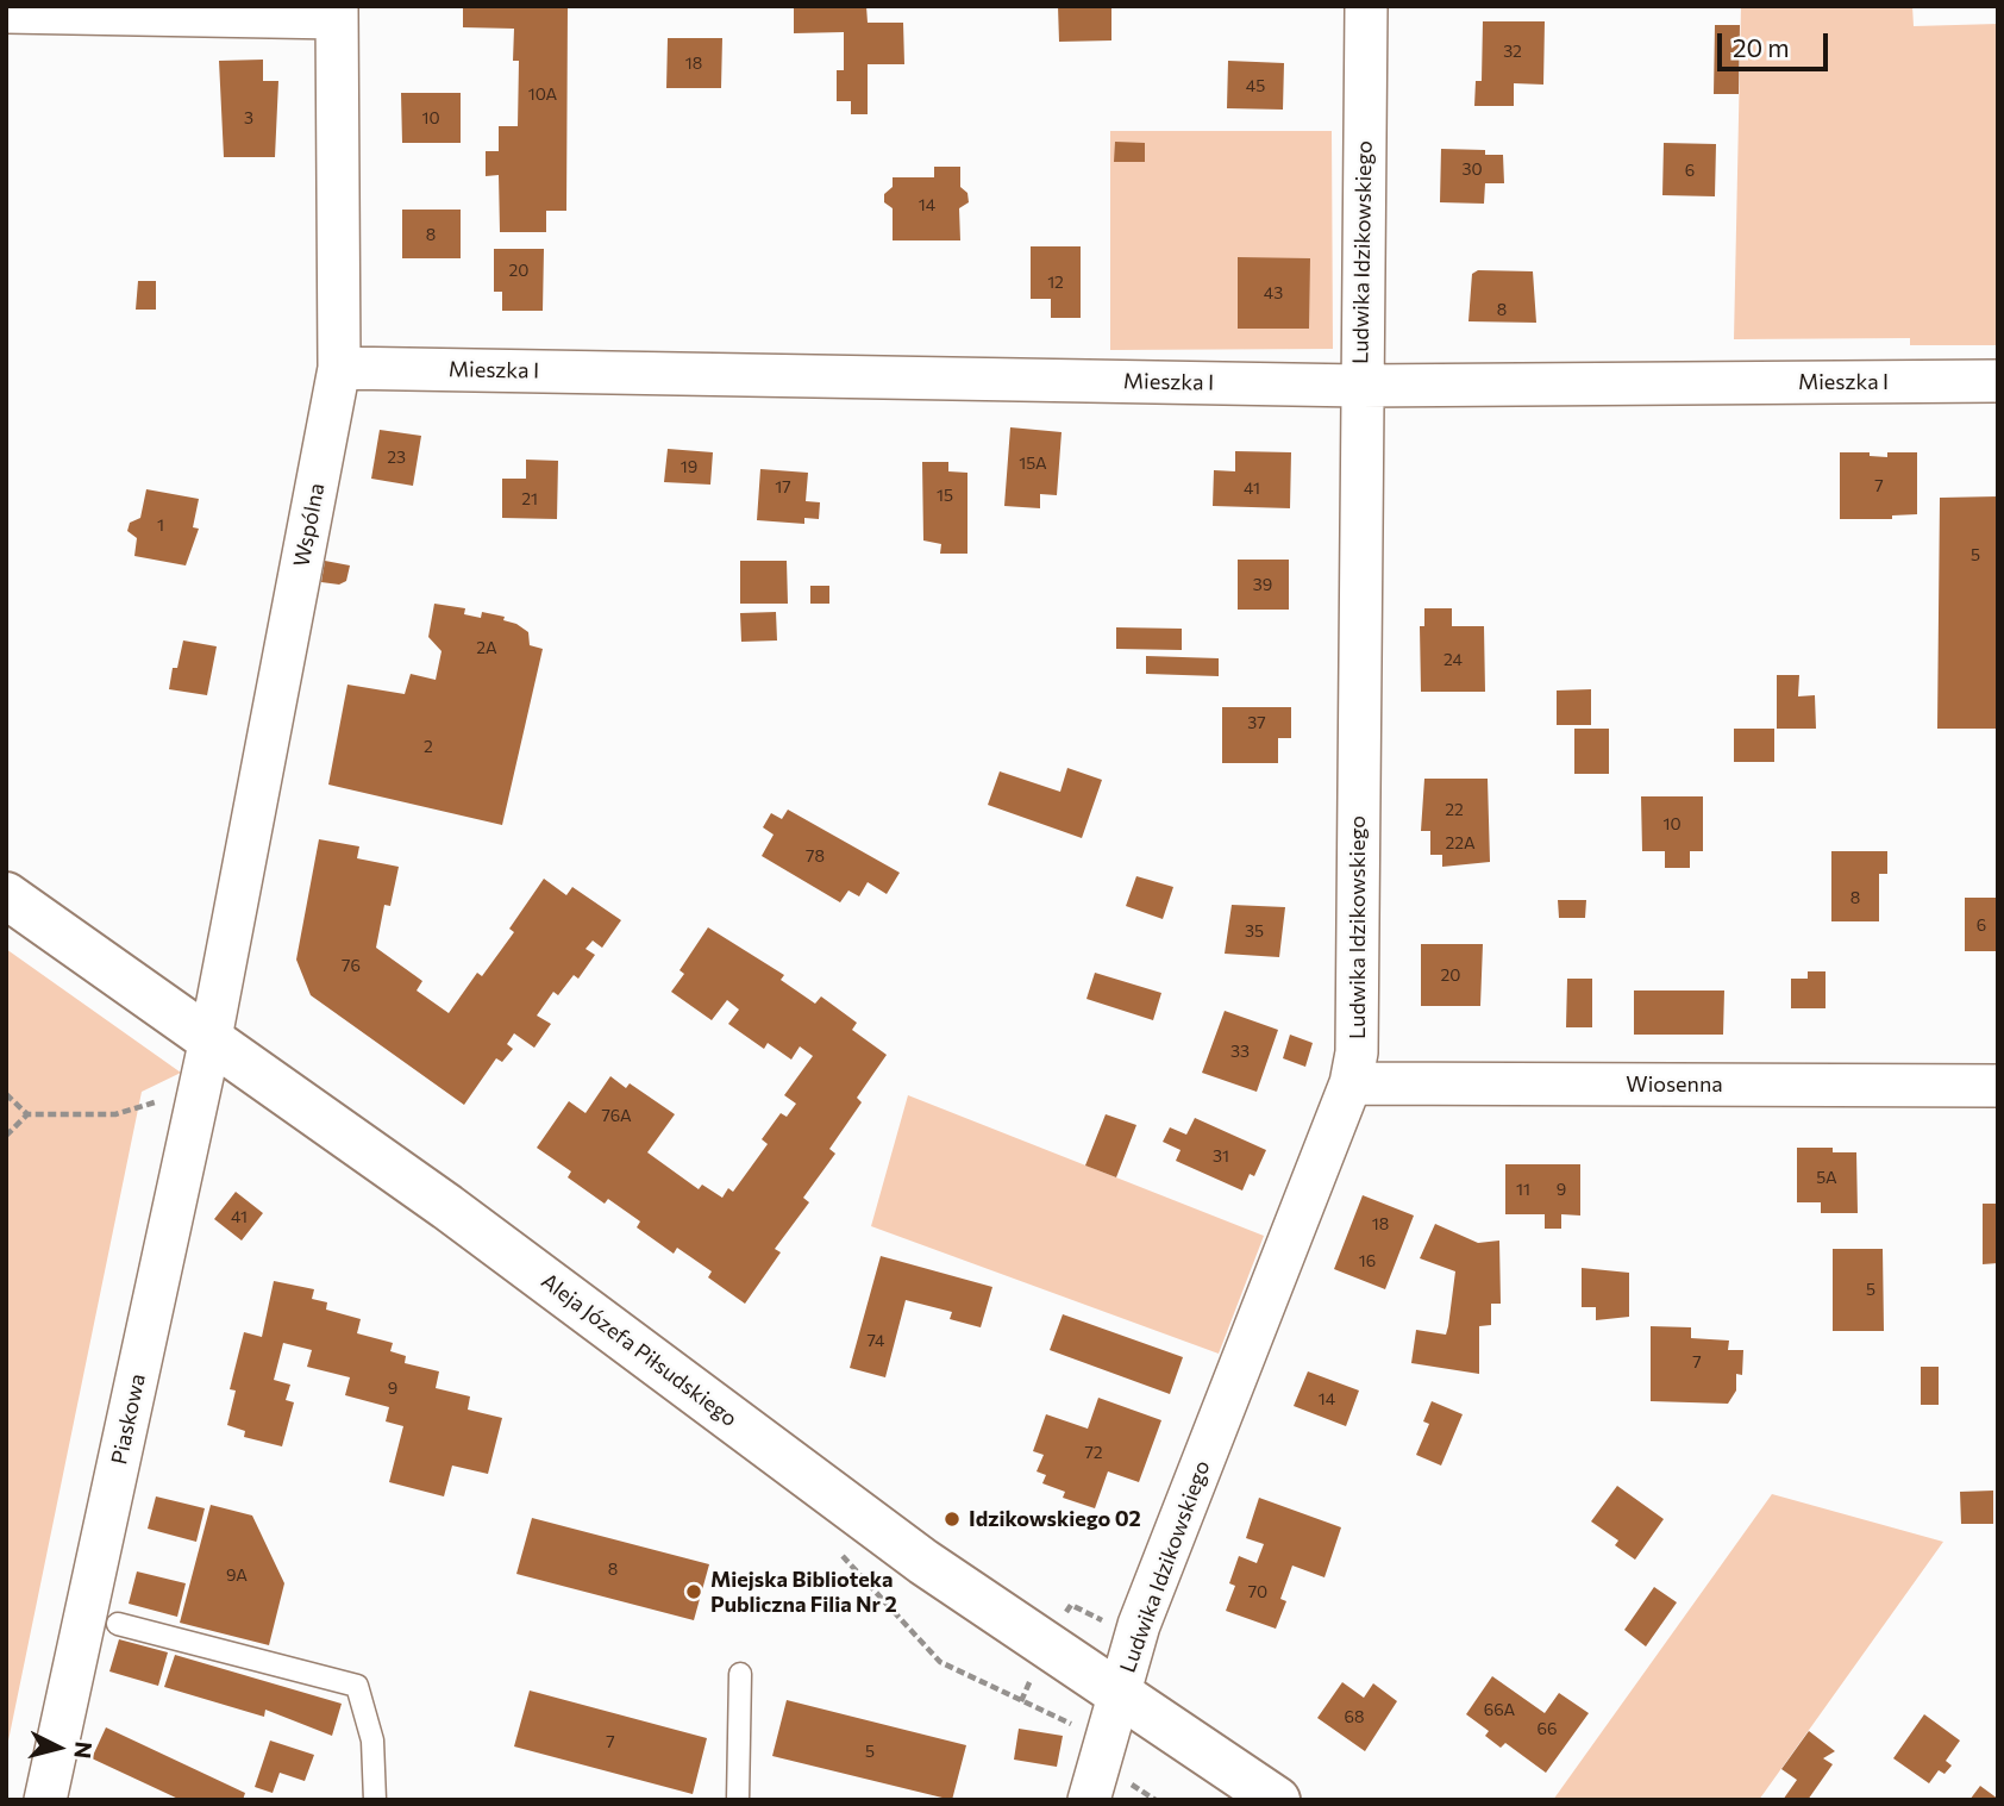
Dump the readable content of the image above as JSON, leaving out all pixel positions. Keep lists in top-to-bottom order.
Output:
{
  "streets": {
    "main road": ["Aleja Józefa Piłsudskiego"],
    "street": [
      "Ludwika Idzikowskiego",
      "Mieszka I",
      "Wspólna",
      "Wiosenna",
      "Piaskowa"
    ]
  },
  "crossings": [
    ["Ludwika Idzikowskiego", "Mieszka I"],
    ["Ludwika Idzikowskiego", "Wiosenna"],
    ["Ludwika Idzikowskiego", "Aleja Józefa Piłsudskiego"],
    ["Mieszka I", "Wspólna"],
    ["Wspólna", "Aleja Józefa Piłsudskiego"],
    ["Wspólna", "Piaskowa"],
    ["Aleja Józefa Piłsudskiego", "Piaskowa"]
  ],
  "places": ["Idzikowskiego 02", "Miejska Biblioteka Publiczna Filia Nr 2"],
  "house_numbers": [
    "32",
    "18",
    "45",
    "10A",
    "3",
    "10",
    "30",
    "6",
    "14",
    "8",
    "20",
    "12",
    "43",
    "8",
    "23",
    "15A",
    "19",
    "7",
    "17",
    "41",
    "15",
    "21",
    "1",
    "5",
    "39",
    "2A",
    "24",
    "37",
    "2",
    "22",
    "10",
    "22A",
    "78",
    "8",
    "6",
    "35",
    "76",
    "20",
    "33",
    "76A",
    "31",
    "5A",
    "11",
    "9",
    "41",
    "18",
    "16",
    "5",
    "74",
    "7",
    "9",
    "14",
    "72",
    "8",
    "9A",
    "70",
    "66A",
    "68",
    "66",
    "7",
    "5"
  ],
  "scale_bar": "20 m",
  "north": "right"
}
